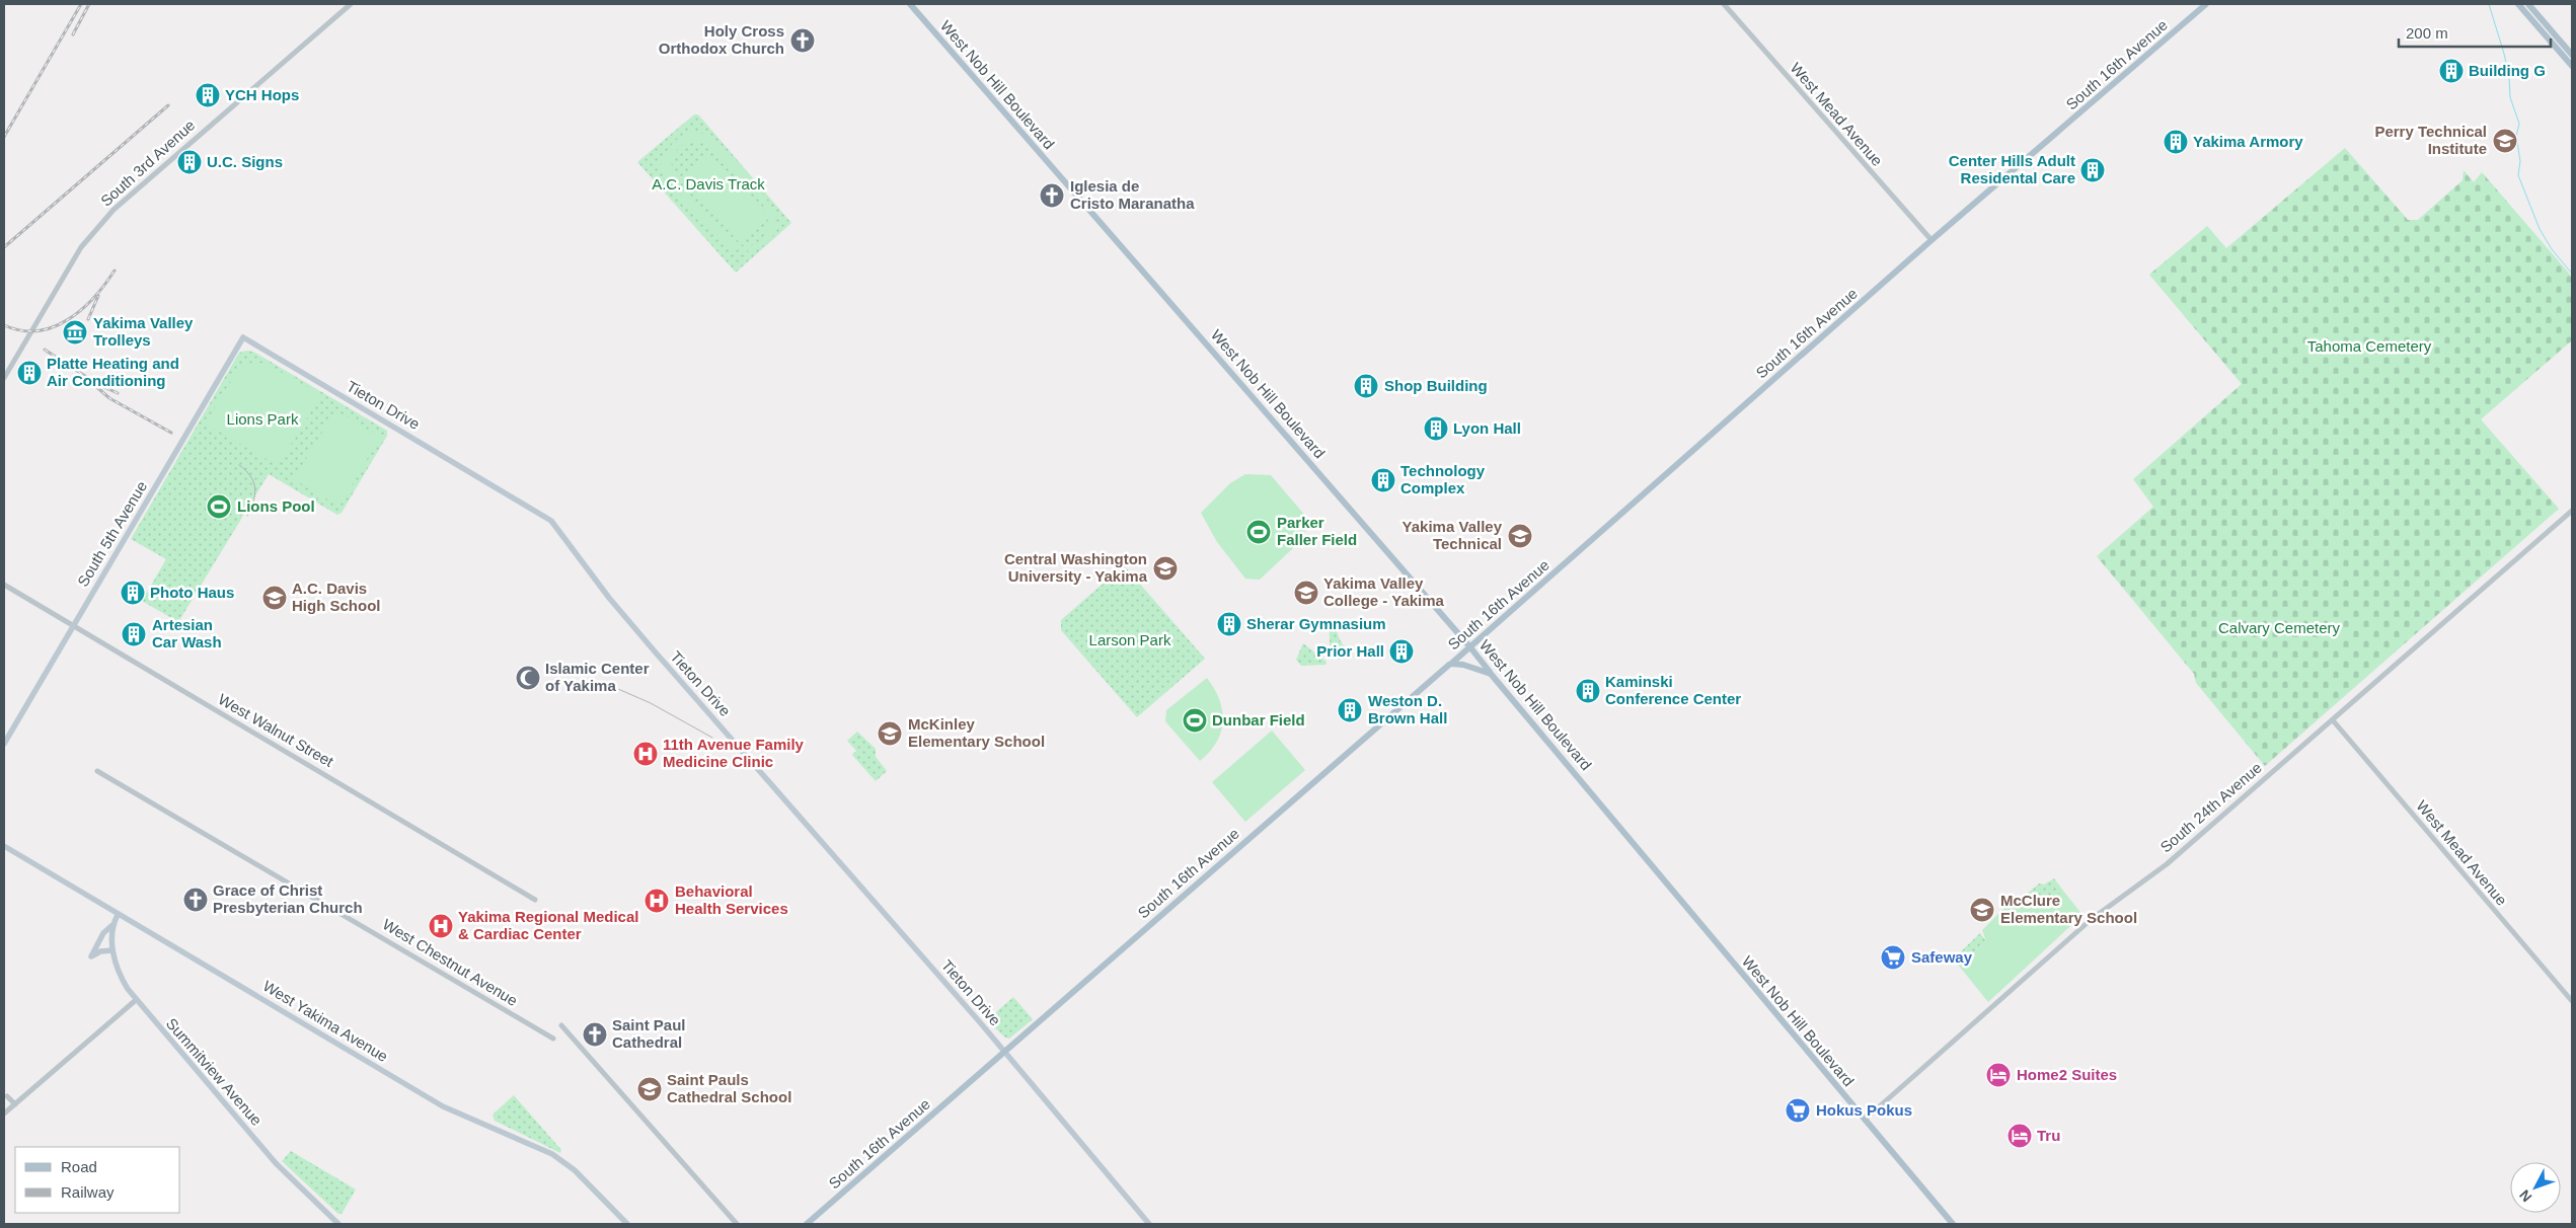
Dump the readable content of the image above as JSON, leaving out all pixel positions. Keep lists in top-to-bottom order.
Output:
{
  "streets": {
    "main road": [
      "South 16th Avenue",
      "West Nob Hill Boulevard",
      "Tieton Drive",
      "South 5th Avenue",
      "West Yakima Avenue",
      "Summitview Avenue"
    ],
    "street": [
      "West Mead Avenue",
      "South 3rd Avenue",
      "West Walnut Street",
      "South 24th Avenue",
      "West Chestnut Avenue"
    ]
  },
  "crossings": [
    ["South 16th Avenue", "West Nob Hill Boulevard"],
    ["South 16th Avenue", "West Mead Avenue"],
    ["South 16th Avenue", "Tieton Drive"],
    ["West Nob Hill Boulevard", "South 24th Avenue"],
    ["West Mead Avenue", "South 24th Avenue"],
    ["Tieton Drive", "South 5th Avenue"],
    ["South 5th Avenue", "West Walnut Street"]
  ],
  "parks": [
    "A.C. Davis Track",
    "Tahoma Cemetery",
    "Lions Park",
    "Calvary Cemetery",
    "Larson Park"
  ],
  "places": {
    "church": [
      "Holy Cross Orthodox Church",
      "Iglesia de Cristo Maranatha",
      "Grace of Christ Presbyterian Church",
      "Saint Paul Cathedral"
    ],
    "building": [
      "Building G",
      "YCH Hops",
      "Yakima Armory",
      "U.C. Signs",
      "Center Hills Adult Residental Care",
      "Platte Heating and Air Conditioning",
      "Shop Building",
      "Lyon Hall",
      "Technology Complex",
      "Photo Haus",
      "Sherar Gymnasium",
      "Artesian Car Wash",
      "Prior Hall",
      "Kaminski Conference Center",
      "Weston D. Brown Hall"
    ],
    "school or university": [
      "Perry Technical Institute",
      "Yakima Valley Technical",
      "Central Washington University - Yakima",
      "Yakima Valley College - Yakima",
      "A.C. Davis High School",
      "McKinley Elementary School",
      "McClure Elementary School",
      "Saint Pauls Cathedral School"
    ],
    "museum": ["Yakima Valley Trolleys"],
    "sports": ["Lions Pool", "Parker Faller Field", "Dunbar Field"],
    "mosque": ["Islamic Center of Yakima"],
    "hospital": ["11th Avenue Family Medicine Clinic", "Behavioral Health Services", "Yakima Regional Medical & Cardiac Center"],
    "supermarket": ["Safeway", "Hokus Pokus"],
    "hotel": ["Home2 Suites", "Tru"]
  },
  "legend": ["Road", "Railway"],
  "scale_bar": "200 m",
  "north": "bottom left"
}
